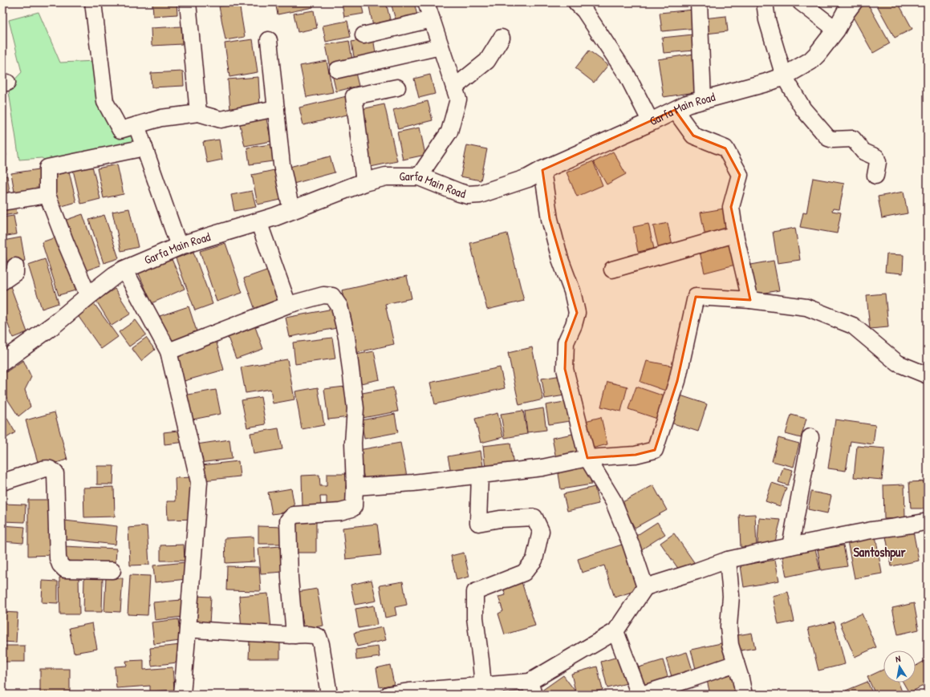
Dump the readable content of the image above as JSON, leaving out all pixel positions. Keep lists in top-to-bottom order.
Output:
{
  "streets": {
    "main road": ["Garfa Main Road"]
  },
  "districts": ["Santoshpur"],
  "north": "top"
}
